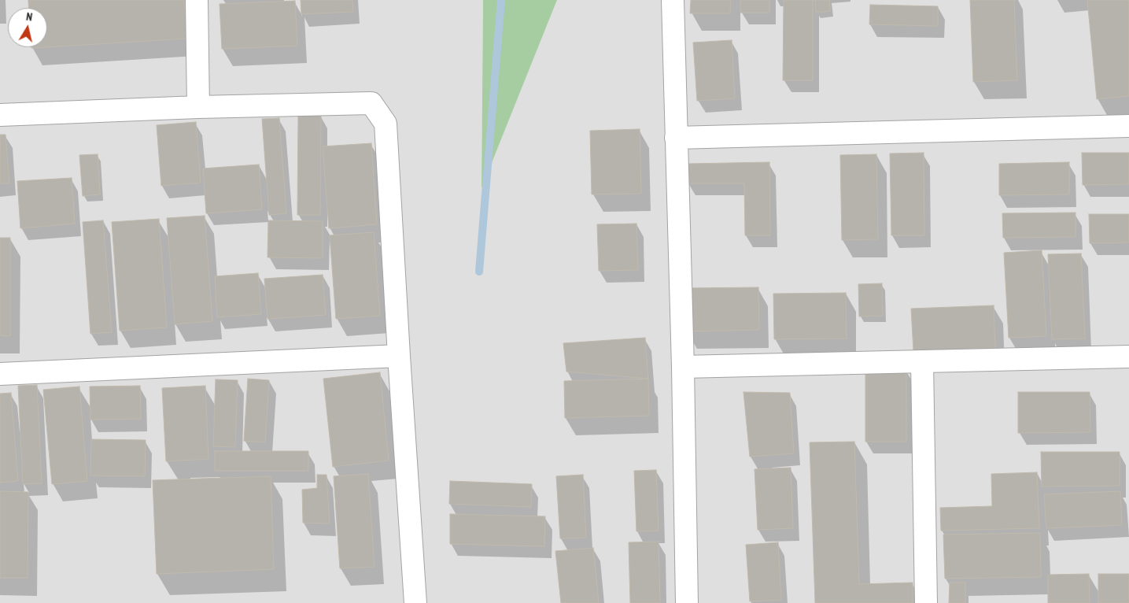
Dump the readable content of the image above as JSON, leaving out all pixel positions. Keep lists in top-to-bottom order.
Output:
{
  "north": "top"
}
